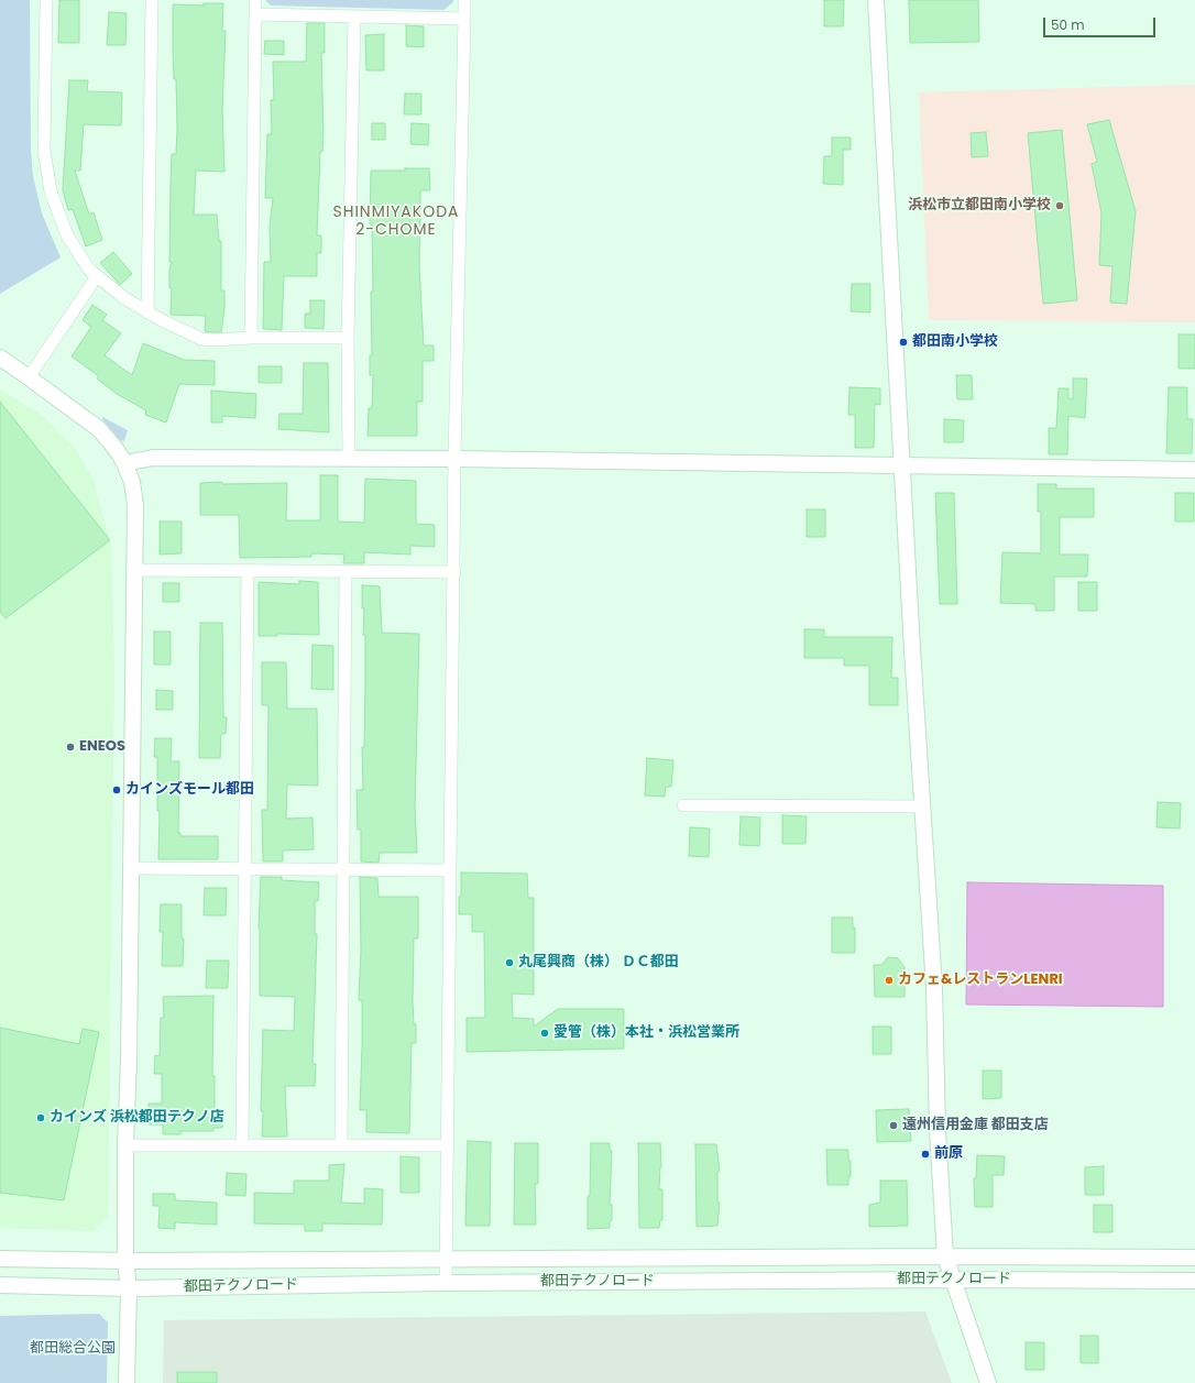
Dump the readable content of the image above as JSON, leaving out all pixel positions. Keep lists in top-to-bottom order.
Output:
{
  "streets": {
    "street": ["都田テクノロード"]
  },
  "districts": ["SHINMIYAKODA 2-CHOME"],
  "parks": ["都田総合公園"],
  "places": [
    "浜松市立都田南小学校",
    "都田南小学校",
    "ENEOS",
    "カインズモール都田",
    "丸尾興商（株） ＤＣ都田",
    "カフェ&レストランLENRI",
    "愛管（株）本社・浜松営業所",
    "カインズ 浜松都田テクノ店",
    "遠州信用金庫 都田支店",
    "前原"
  ],
  "scale_bar": "50 m"
}
